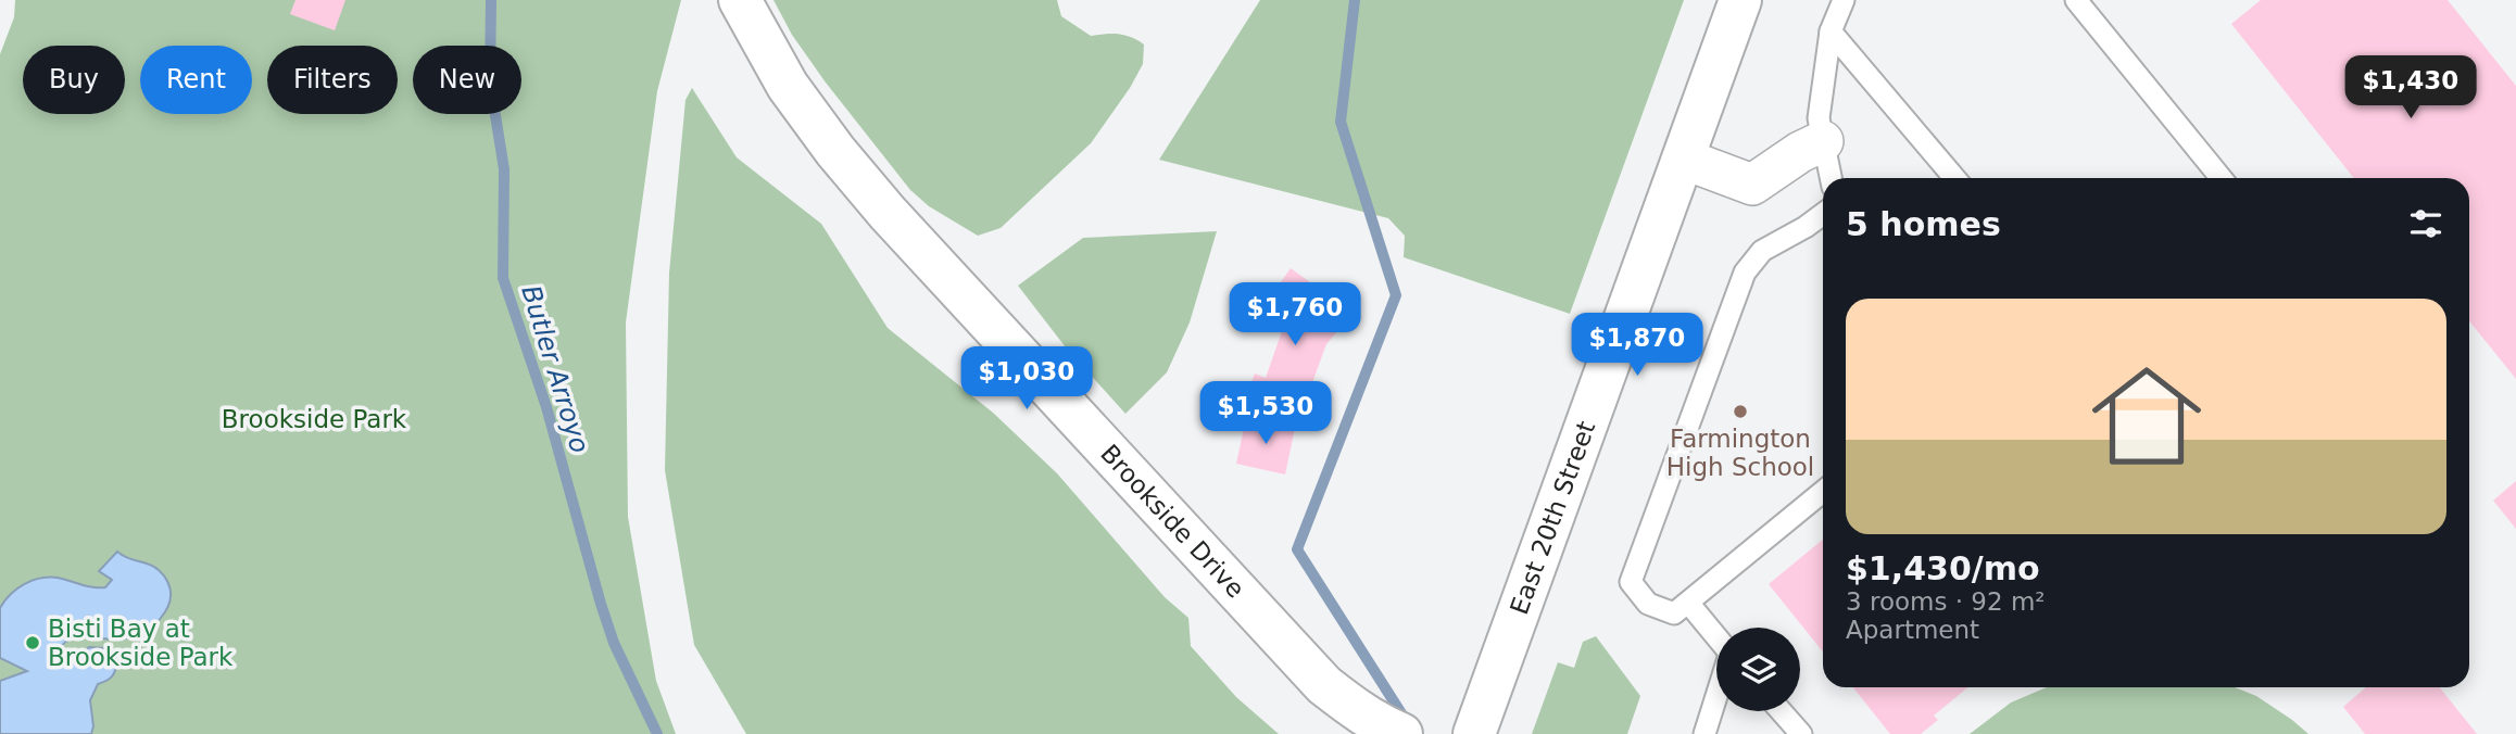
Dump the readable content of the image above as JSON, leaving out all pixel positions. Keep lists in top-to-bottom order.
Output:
{
  "streets": {
    "main road": ["East 20th Street", "Brookside Drive"]
  },
  "water": ["Butler Arroyo"],
  "parks": ["Brookside Park"],
  "places": ["Farmington High School", "Bisti Bay at Brookside Park"],
  "page": {
    "chip": [
      "Buy",
      "Rent",
      "Filters",
      "New"
    ],
    "price": [
      "$1,430",
      "$1,760",
      "$1,870",
      "$1,030",
      "$1,530"
    ],
    "heading": "5 homes",
    "list": [
      {
        "name": "$1,430/mo",
        "note": "3 rooms · 92 m² · Apartment"
      }
    ]
  }
}
